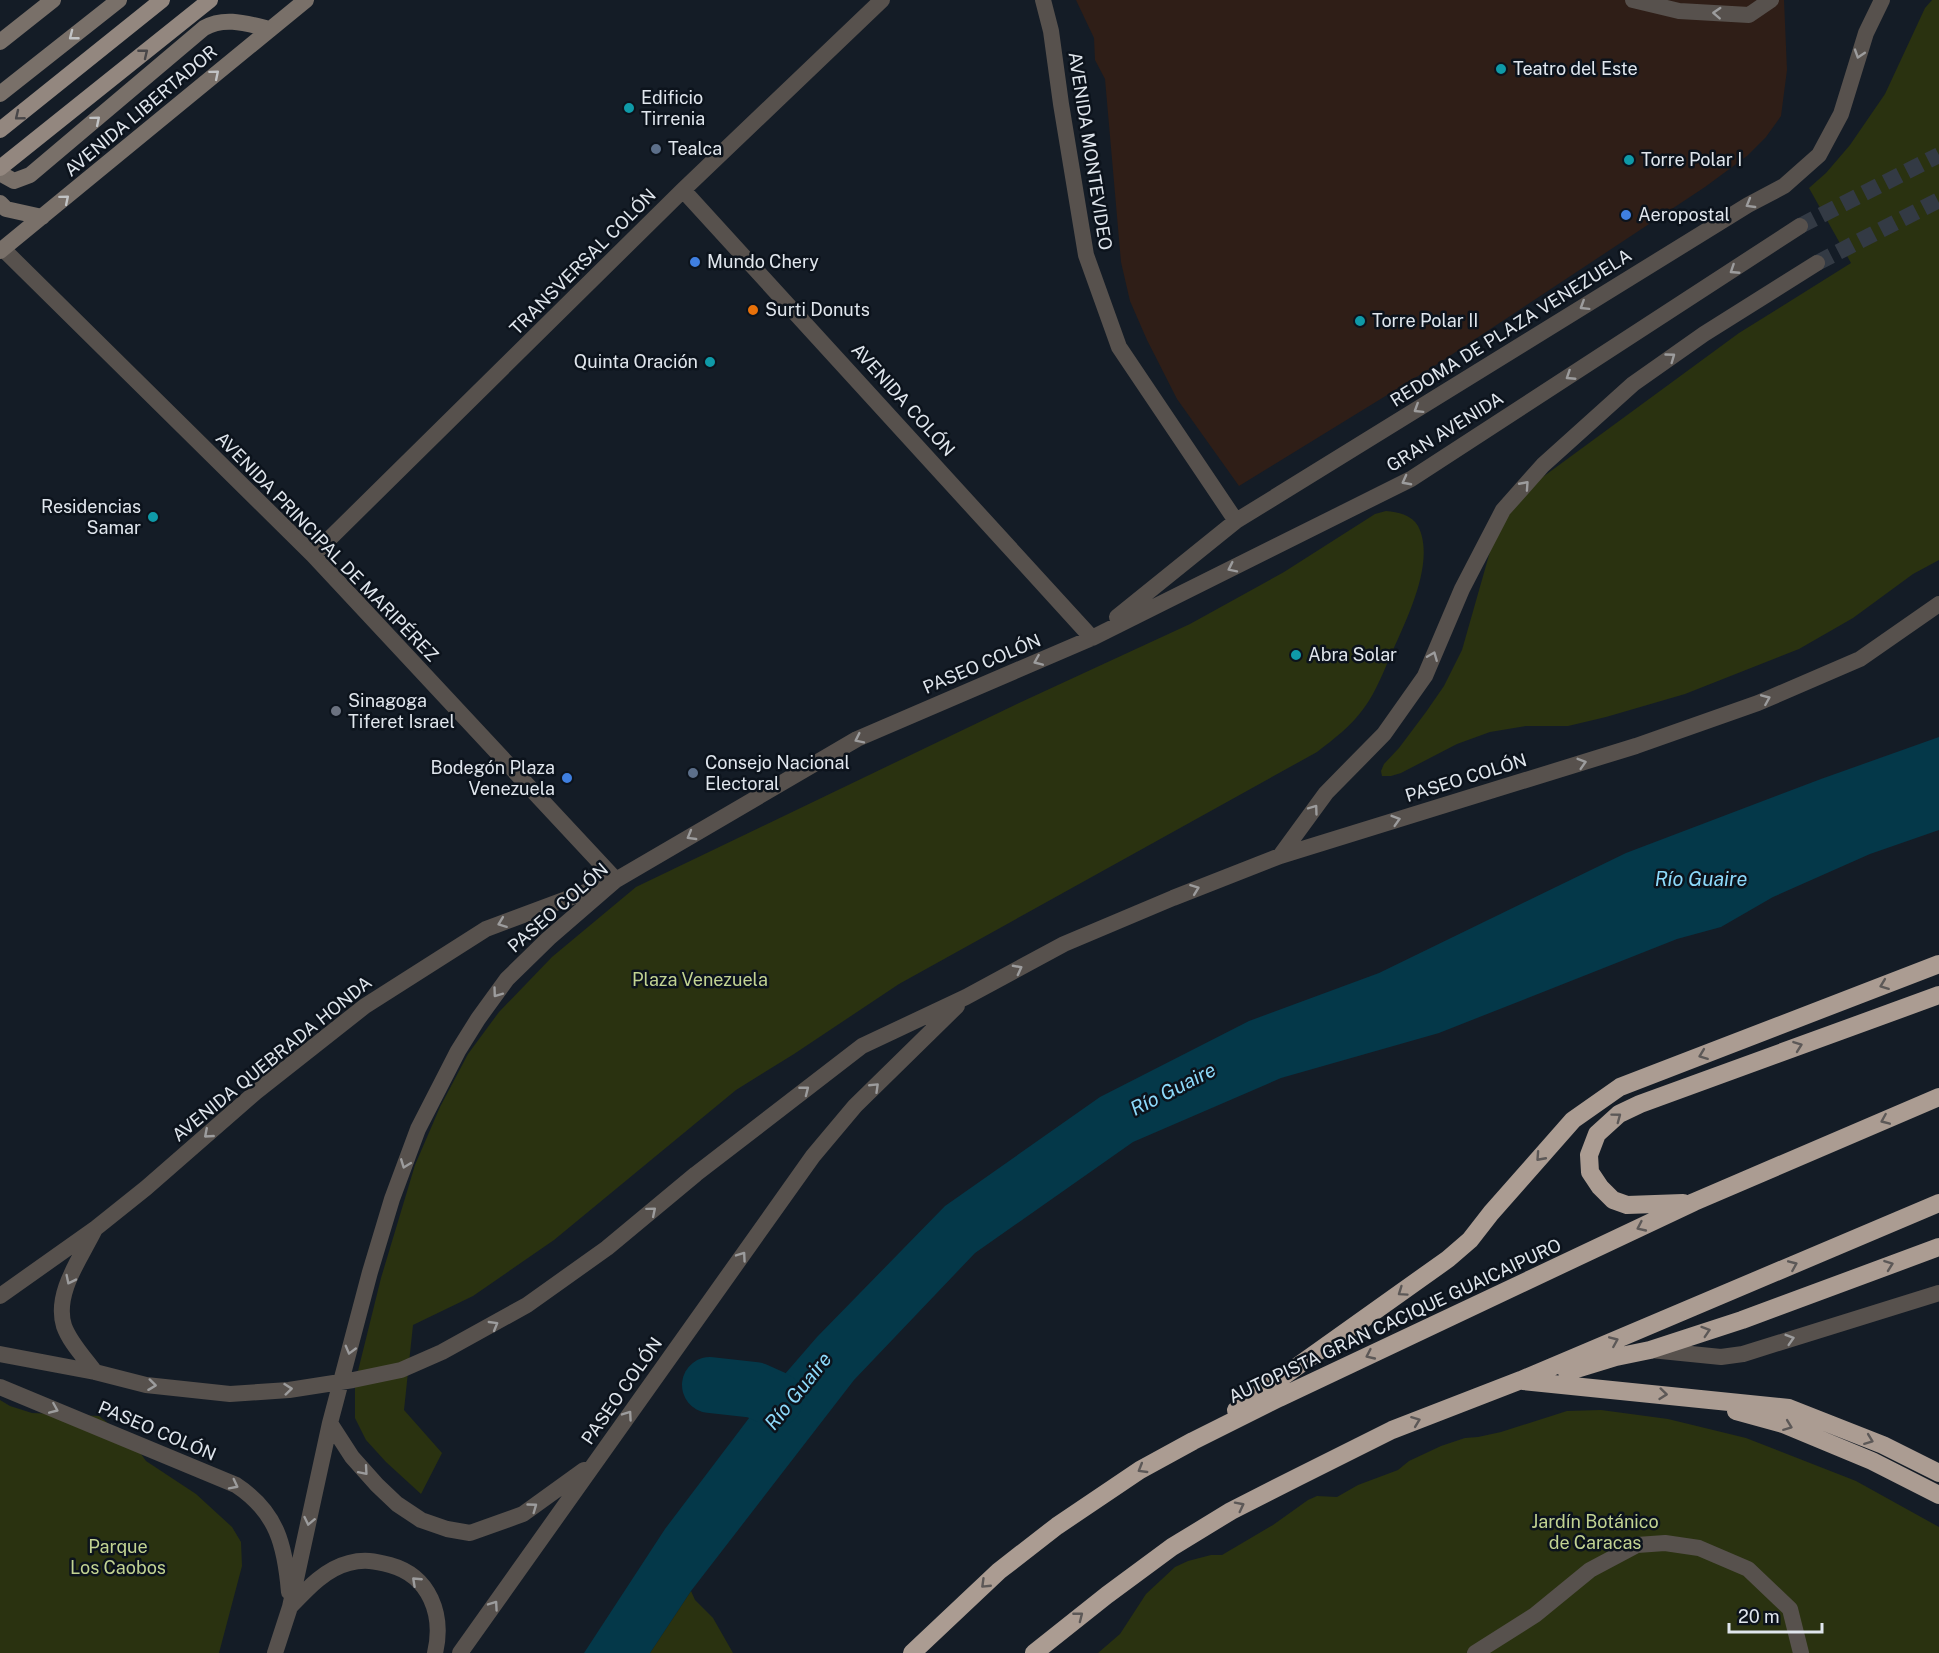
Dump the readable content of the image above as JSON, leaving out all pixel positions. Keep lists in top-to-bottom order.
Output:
{
  "streets": {
    "highway": ["AUTOPISTA GRAN CACIQUE GUAICAIPURO"],
    "main road": ["AVENIDA LIBERTADOR"],
    "street": [
      "AVENIDA MONTEVIDEO",
      "TRANSVERSAL COLÓN",
      "REDOMA DE PLAZA VENEZUELA",
      "AVENIDA COLÓN",
      "GRAN AVENIDA",
      "AVENIDA PRINCIPAL DE MARIPÉREZ",
      "PASEO COLÓN",
      "AVENIDA QUEBRADA HONDA"
    ]
  },
  "crossings": [
    ["AVENIDA LIBERTADOR", "AVENIDA PRINCIPAL DE MARIPÉREZ"],
    ["AVENIDA MONTEVIDEO", "REDOMA DE PLAZA VENEZUELA"],
    ["TRANSVERSAL COLÓN", "AVENIDA COLÓN"],
    ["TRANSVERSAL COLÓN", "AVENIDA PRINCIPAL DE MARIPÉREZ"],
    ["REDOMA DE PLAZA VENEZUELA", "AVENIDA COLÓN"],
    ["REDOMA DE PLAZA VENEZUELA", "GRAN AVENIDA"],
    ["REDOMA DE PLAZA VENEZUELA", "PASEO COLÓN"],
    ["AVENIDA COLÓN", "GRAN AVENIDA"],
    ["AVENIDA COLÓN", "PASEO COLÓN"],
    ["GRAN AVENIDA", "PASEO COLÓN"],
    ["AVENIDA PRINCIPAL DE MARIPÉREZ", "PASEO COLÓN"],
    ["AVENIDA PRINCIPAL DE MARIPÉREZ", "AVENIDA QUEBRADA HONDA"],
    ["PASEO COLÓN", "AVENIDA QUEBRADA HONDA"]
  ],
  "one_way": ["AVENIDA QUEBRADA HONDA"],
  "water": ["Río Guaire"],
  "parks": ["Plaza Venezuela", "Jardín Botánico de Caracas", "Parque Los Caobos"],
  "places": [
    "Teatro del Este",
    "Edificio Tirrenia",
    "Tealca",
    "Torre Polar I",
    "Aeropostal",
    "Mundo Chery",
    "Surti Donuts",
    "Torre Polar II",
    "Quinta Oración",
    "Residencias Samar",
    "Abra Solar",
    "Sinagoga Tiferet Israel",
    "Consejo Nacional Electoral",
    "Bodegón Plaza Venezuela"
  ],
  "scale_bar": "20 m"
}
